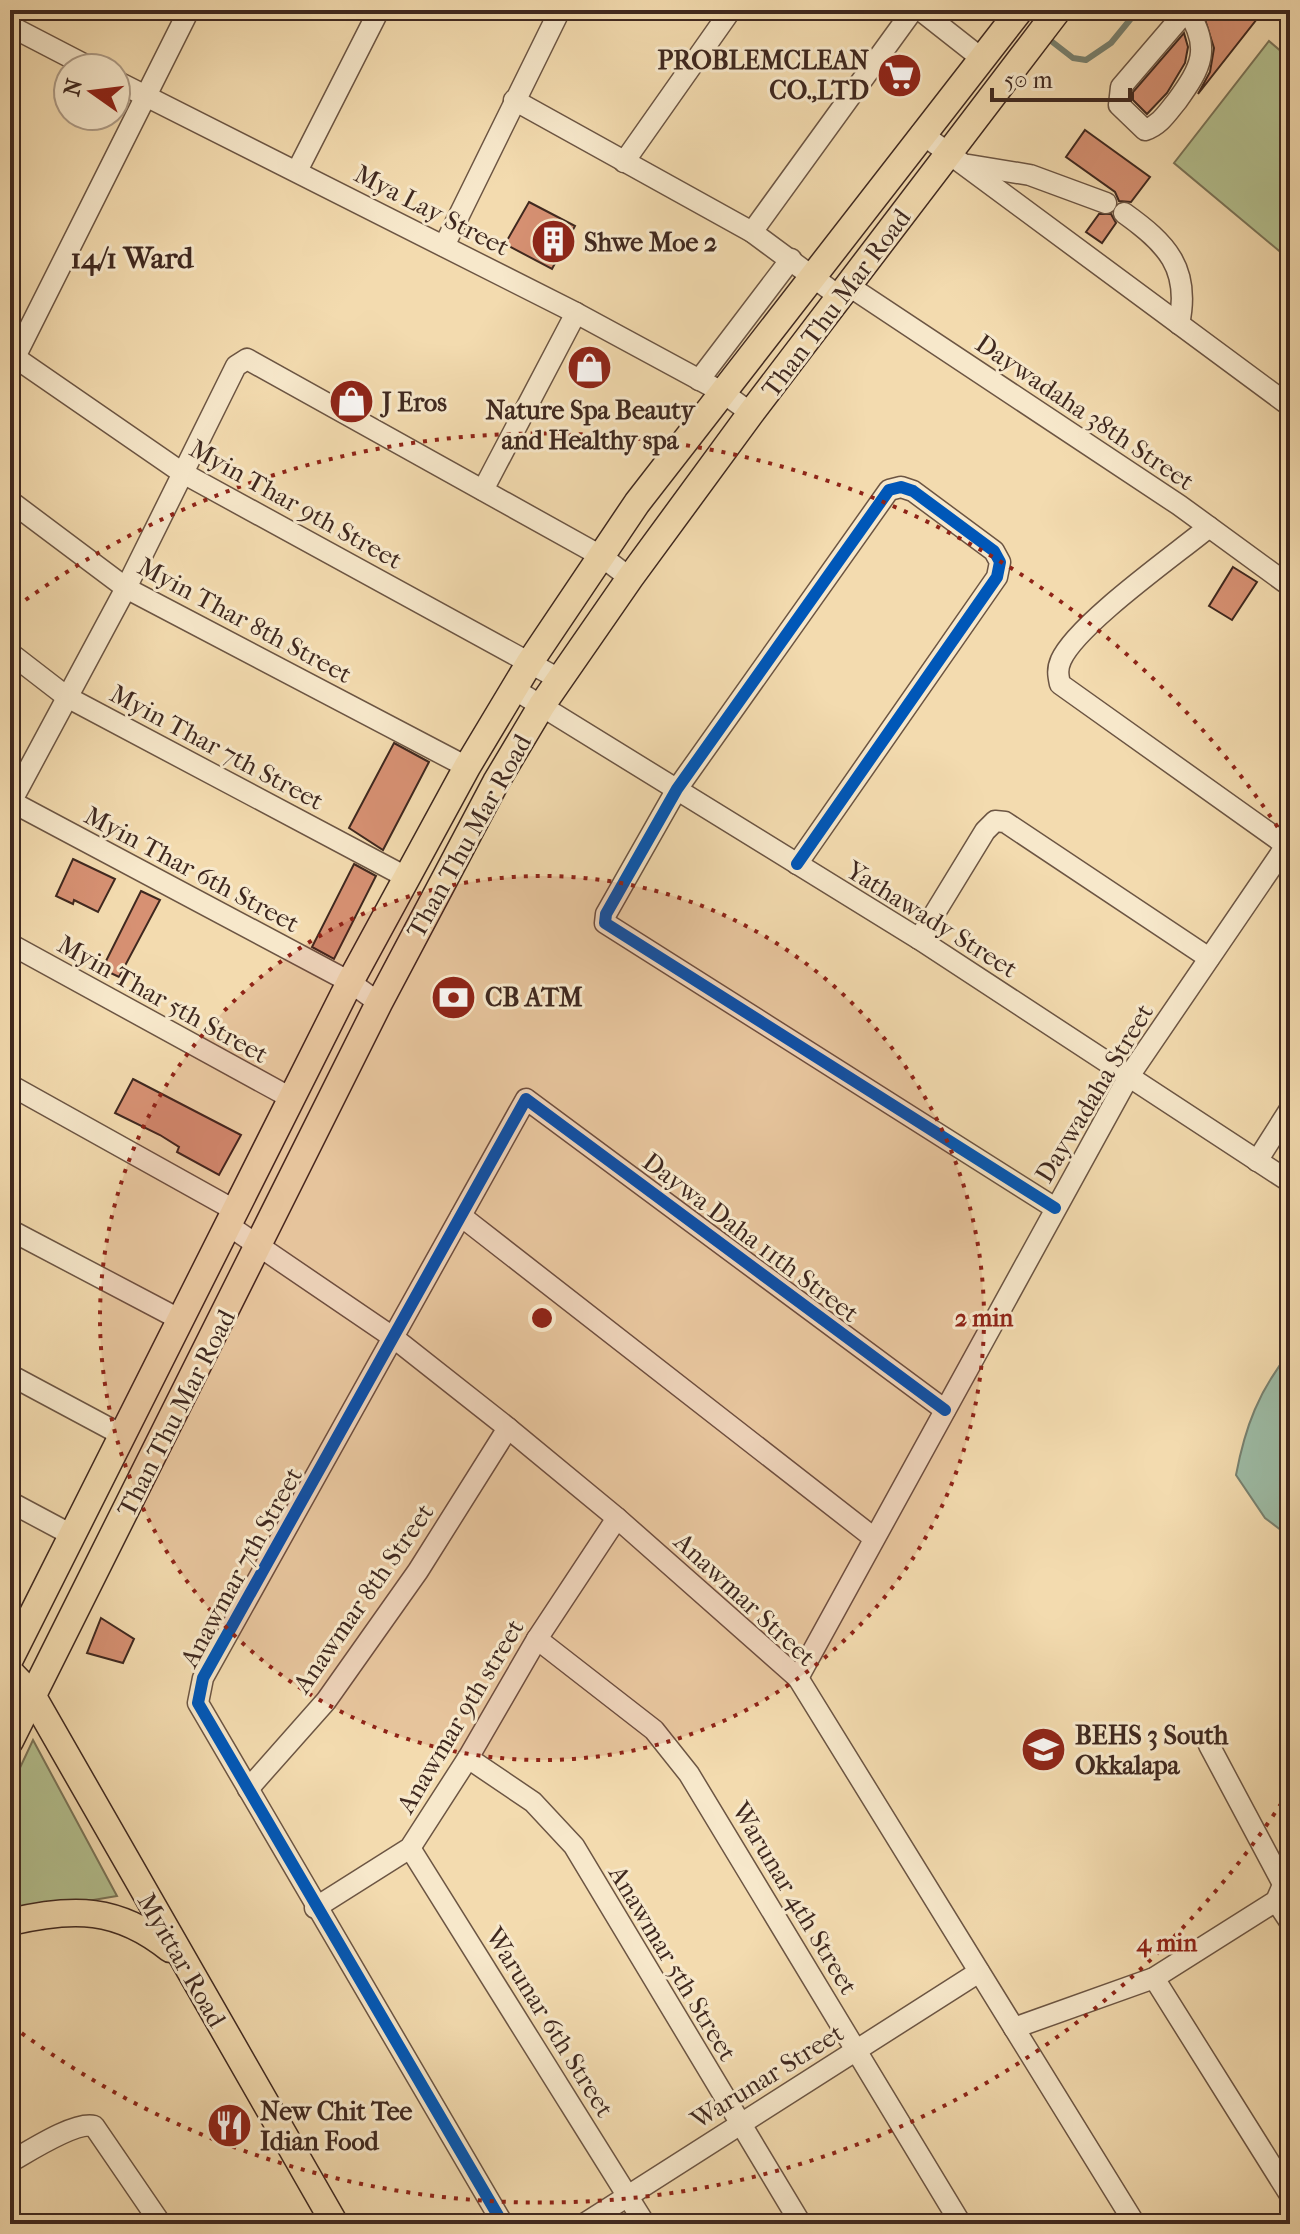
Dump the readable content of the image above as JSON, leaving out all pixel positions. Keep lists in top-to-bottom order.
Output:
{
  "streets": {
    "main road": ["Than Thu Mar Road", "Myittar Road"],
    "street": [
      "Mya Lay Street",
      "Daywadaha 38th Street",
      "Myin Thar 9th Street",
      "Myin Thar 8th Street",
      "Myin Thar 7th Street",
      "Myin Thar 6th Street",
      "Yathawady Street",
      "Myin Thar 5th Street",
      "Daywadaha Street",
      "Daywa Daha 11th Street",
      "Anawmar 7th Street",
      "Anawmar 8th Street",
      "Anawmar Street",
      "Anawmar 9th street",
      "Warunar 4th Street",
      "Anawmar 5th Street",
      "Warunar 6th Street",
      "Warunar Street"
    ]
  },
  "crossings": [
    ["Mya Lay Street", "Than Thu Mar Road"],
    ["Than Thu Mar Road", "Daywadaha 38th Street"],
    ["Than Thu Mar Road", "Myin Thar 9th Street"],
    ["Than Thu Mar Road", "Myin Thar 8th Street"],
    ["Than Thu Mar Road", "Myin Thar 7th Street"],
    ["Than Thu Mar Road", "Myin Thar 6th Street"],
    ["Than Thu Mar Road", "Yathawady Street"],
    ["Than Thu Mar Road", "Myin Thar 5th Street"],
    ["Than Thu Mar Road", "Anawmar Street"],
    ["Than Thu Mar Road", "Myittar Road"],
    ["Yathawady Street", "Daywadaha Street"],
    ["Daywadaha Street", "Daywa Daha 11th Street"],
    ["Daywadaha Street", "Anawmar Street"],
    ["Daywa Daha 11th Street", "Anawmar 7th Street"],
    ["Anawmar 7th Street", "Anawmar 8th Street"],
    ["Anawmar 7th Street", "Anawmar Street"],
    ["Anawmar 7th Street", "Anawmar 9th street"],
    ["Anawmar 8th Street", "Anawmar Street"],
    ["Anawmar Street", "Anawmar 9th street"],
    ["Anawmar Street", "Warunar Street"],
    ["Anawmar 9th street", "Warunar 4th Street"],
    ["Anawmar 9th street", "Anawmar 5th Street"],
    ["Anawmar 9th street", "Warunar 6th Street"],
    ["Warunar 4th Street", "Warunar Street"],
    ["Anawmar 5th Street", "Warunar Street"],
    ["Warunar 6th Street", "Warunar Street"]
  ],
  "districts": ["14/1 Ward"],
  "places": {
    "supermarket": ["PROBLEMCLEAN CO.,LTD"],
    "building": ["Shwe Moe 2"],
    "shop": ["Nature Spa Beauty and Healthy spa", "J Eros"],
    "bank": ["CB ATM"],
    "school or university": ["BEHS 3 South Okkalapa"],
    "restaurant": ["New Chit Tee Idian Food"]
  },
  "scale_bar": "50 m",
  "north": "left",
  "rings": ["2 min", "4 min"]
}
